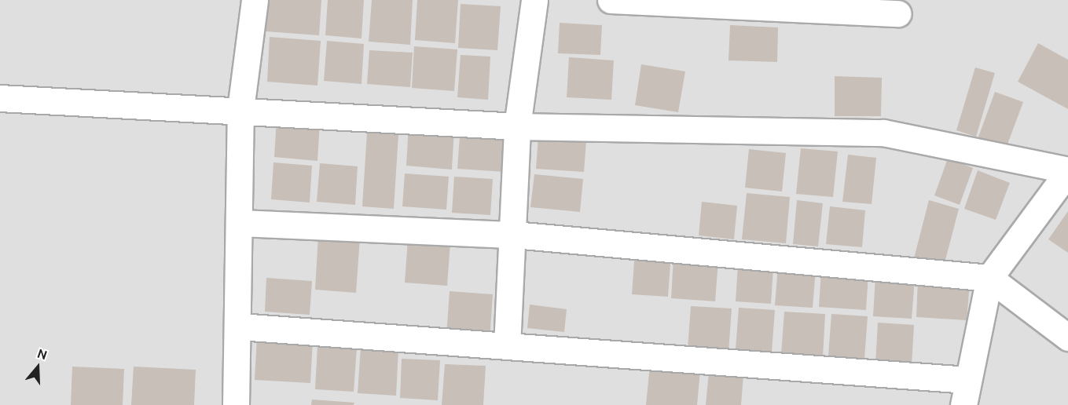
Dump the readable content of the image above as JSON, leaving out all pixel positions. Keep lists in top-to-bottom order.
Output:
{
  "north": "top"
}
